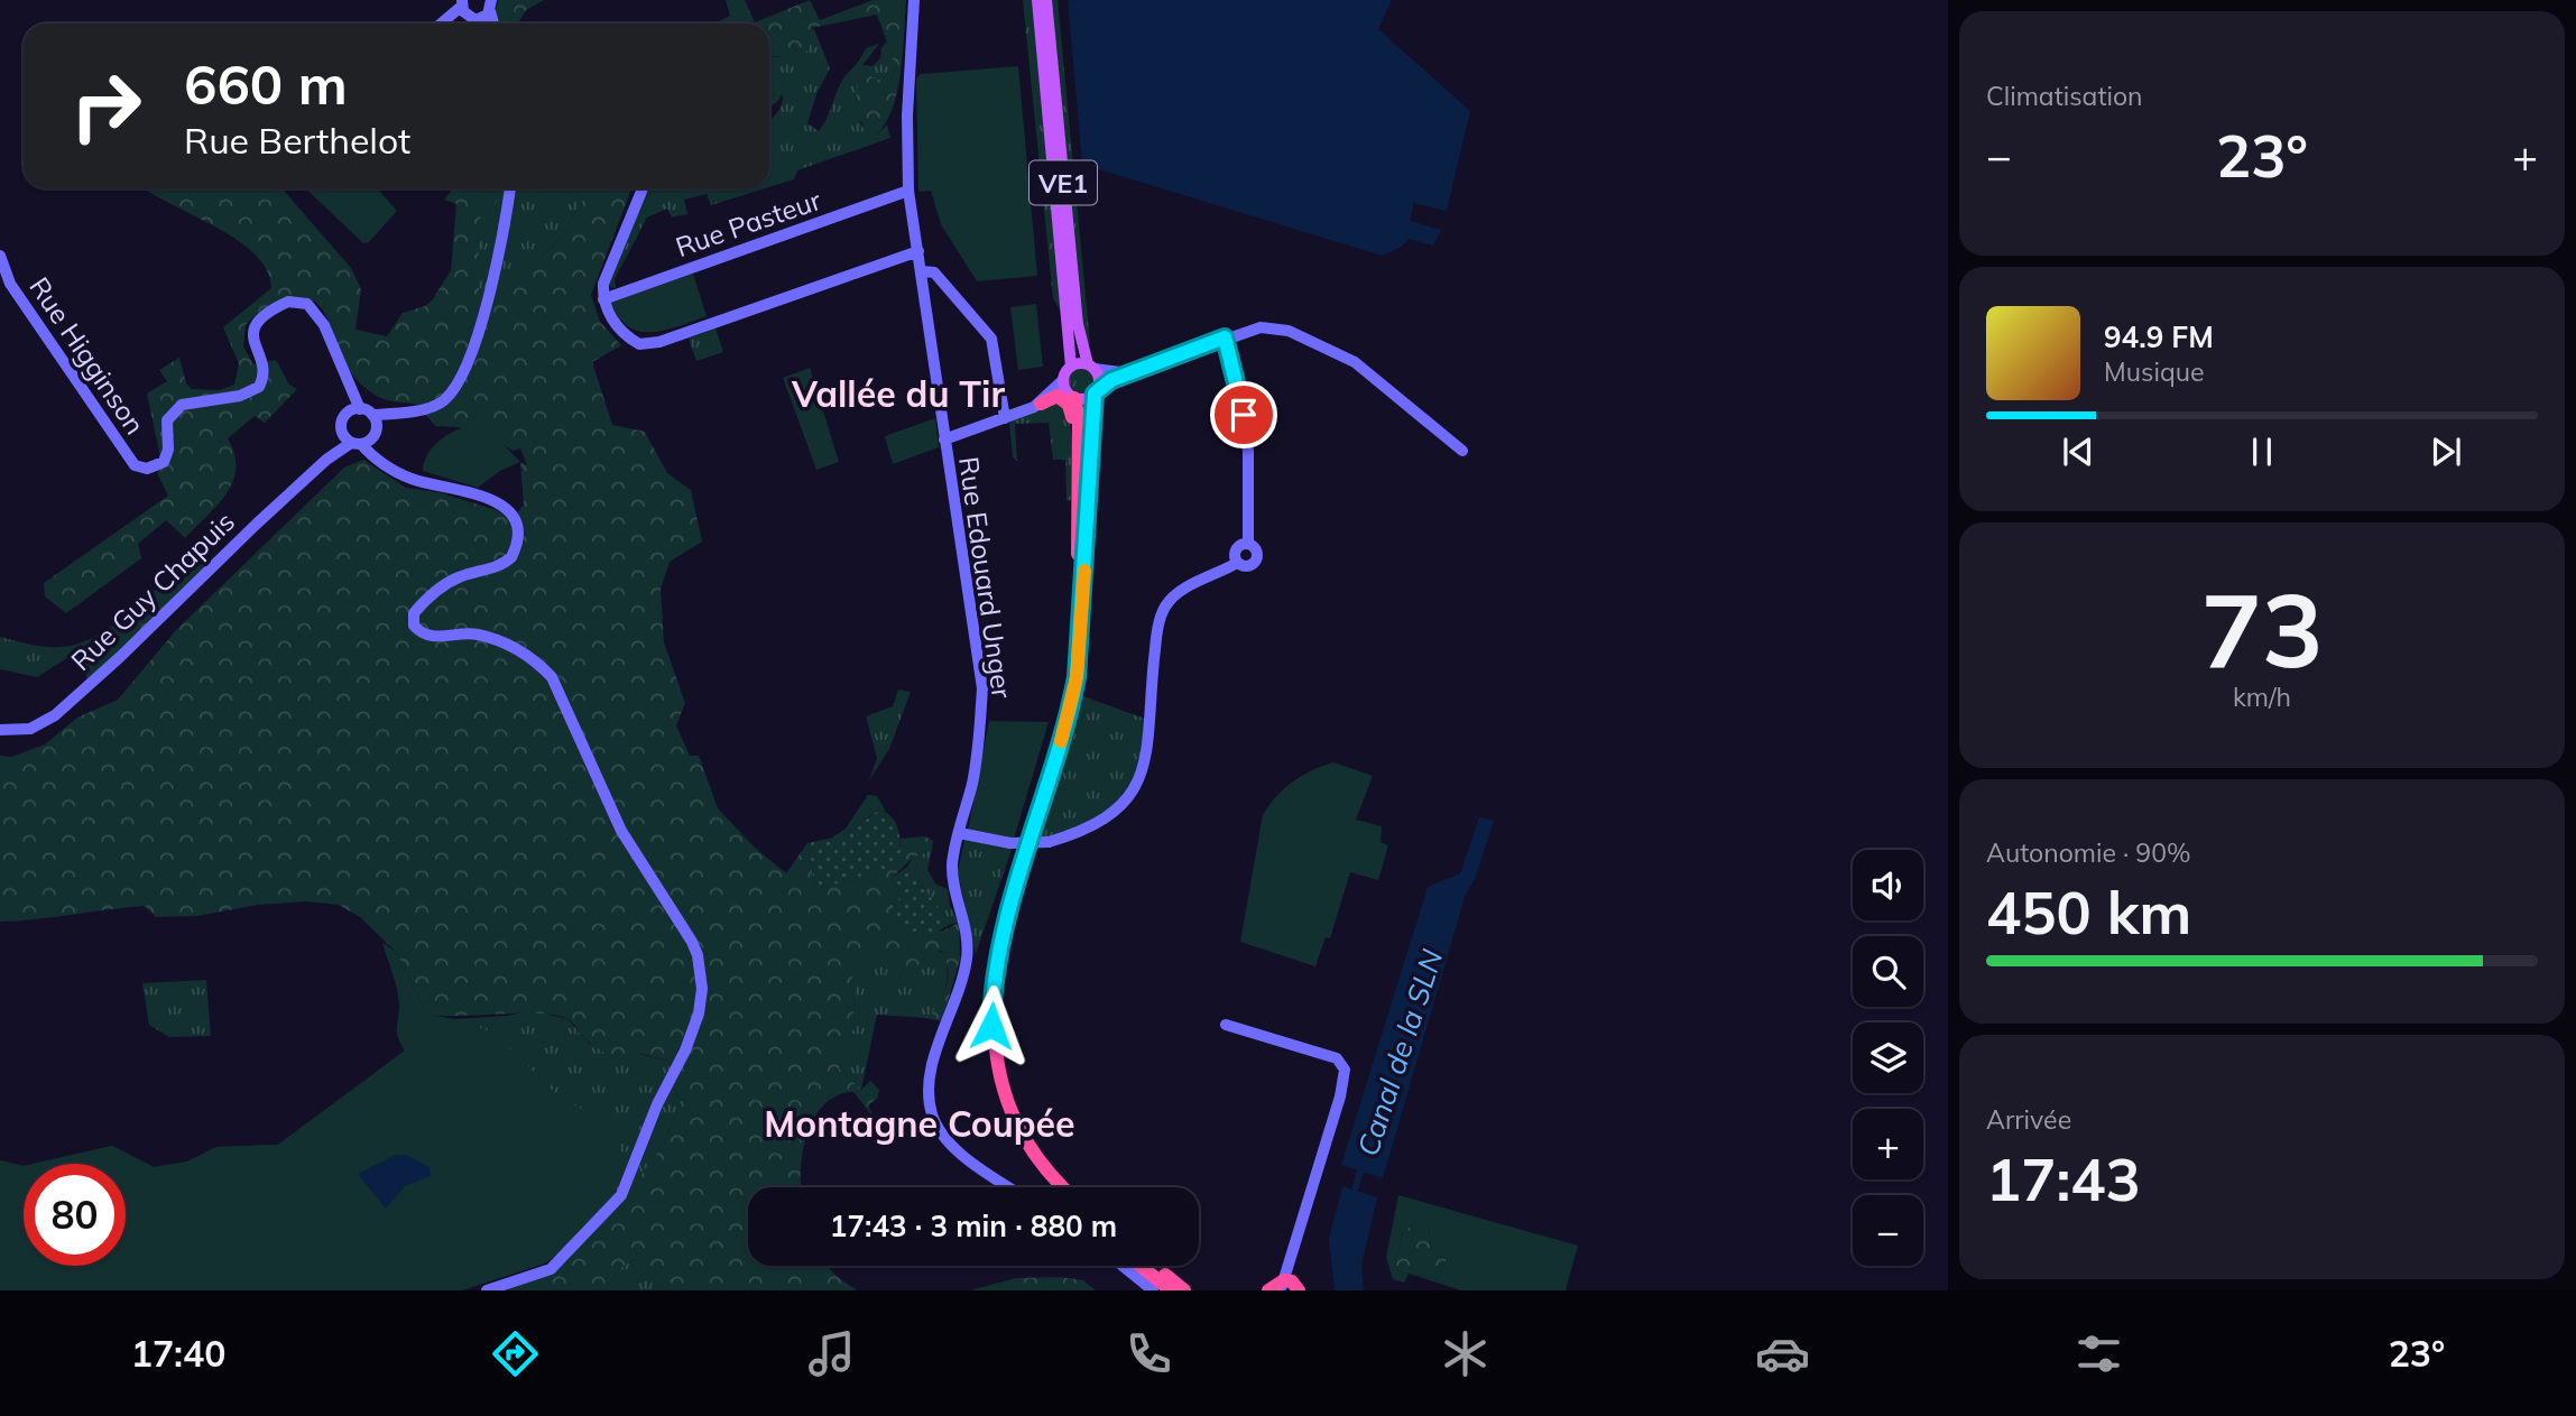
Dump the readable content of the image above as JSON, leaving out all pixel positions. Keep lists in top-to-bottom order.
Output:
{
  "streets": {
    "main road": ["VE1"],
    "street": [
      "Rue Pasteur",
      "Rue Higginson",
      "Rue Edouard Unger",
      "Rue Guy Chapuis"
    ]
  },
  "crossings": [
    ["Rue Pasteur", "Rue Edouard Unger"],
    ["Rue Higginson", "Rue Guy Chapuis"]
  ],
  "districts": ["Vallée du Tir", "Montagne Coupée"],
  "water": ["Canal de la SLN"],
  "page": {
    "tile": [
      "Climatisation",
      ["73", "km/h"],
      ["Autonomie · 90%", "450 km"],
      ["Arrivée", "17:43"]
    ],
    "turn": ["660 m", "Rue Berthelot"],
    "heat": ["−", "23°", "+"],
    "song": ["94.9 FM", "Musique"],
    "map_buttons": ["+", "−"],
    "limit": "80",
    "trip": "17:43 · 3 min · 880 m",
    "tabs": ["17:40", "23°"]
  }
}
